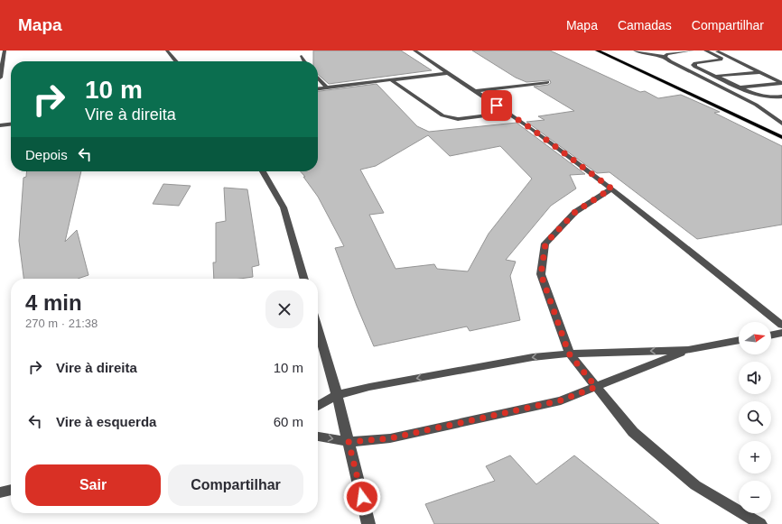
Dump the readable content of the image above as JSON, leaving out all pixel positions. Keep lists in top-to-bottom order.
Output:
{
  "north": "right",
  "page": {
    "header": "Mapa",
    "nav": ["Mapa", "Camadas", "Compartilhar"],
    "turn": ["10 m", "Vire à direita"],
    "then": "Depois",
    "heading": ["4 min", "270 m · 21:38"],
    "map_buttons": ["+", "−"],
    "list": [
      {
        "name": "Vire à direita",
        "value": "10 m"
      },
      {
        "name": "Vire à esquerda",
        "value": "60 m"
      }
    ],
    "buttons": ["Sair", "Compartilhar"]
  }
}
